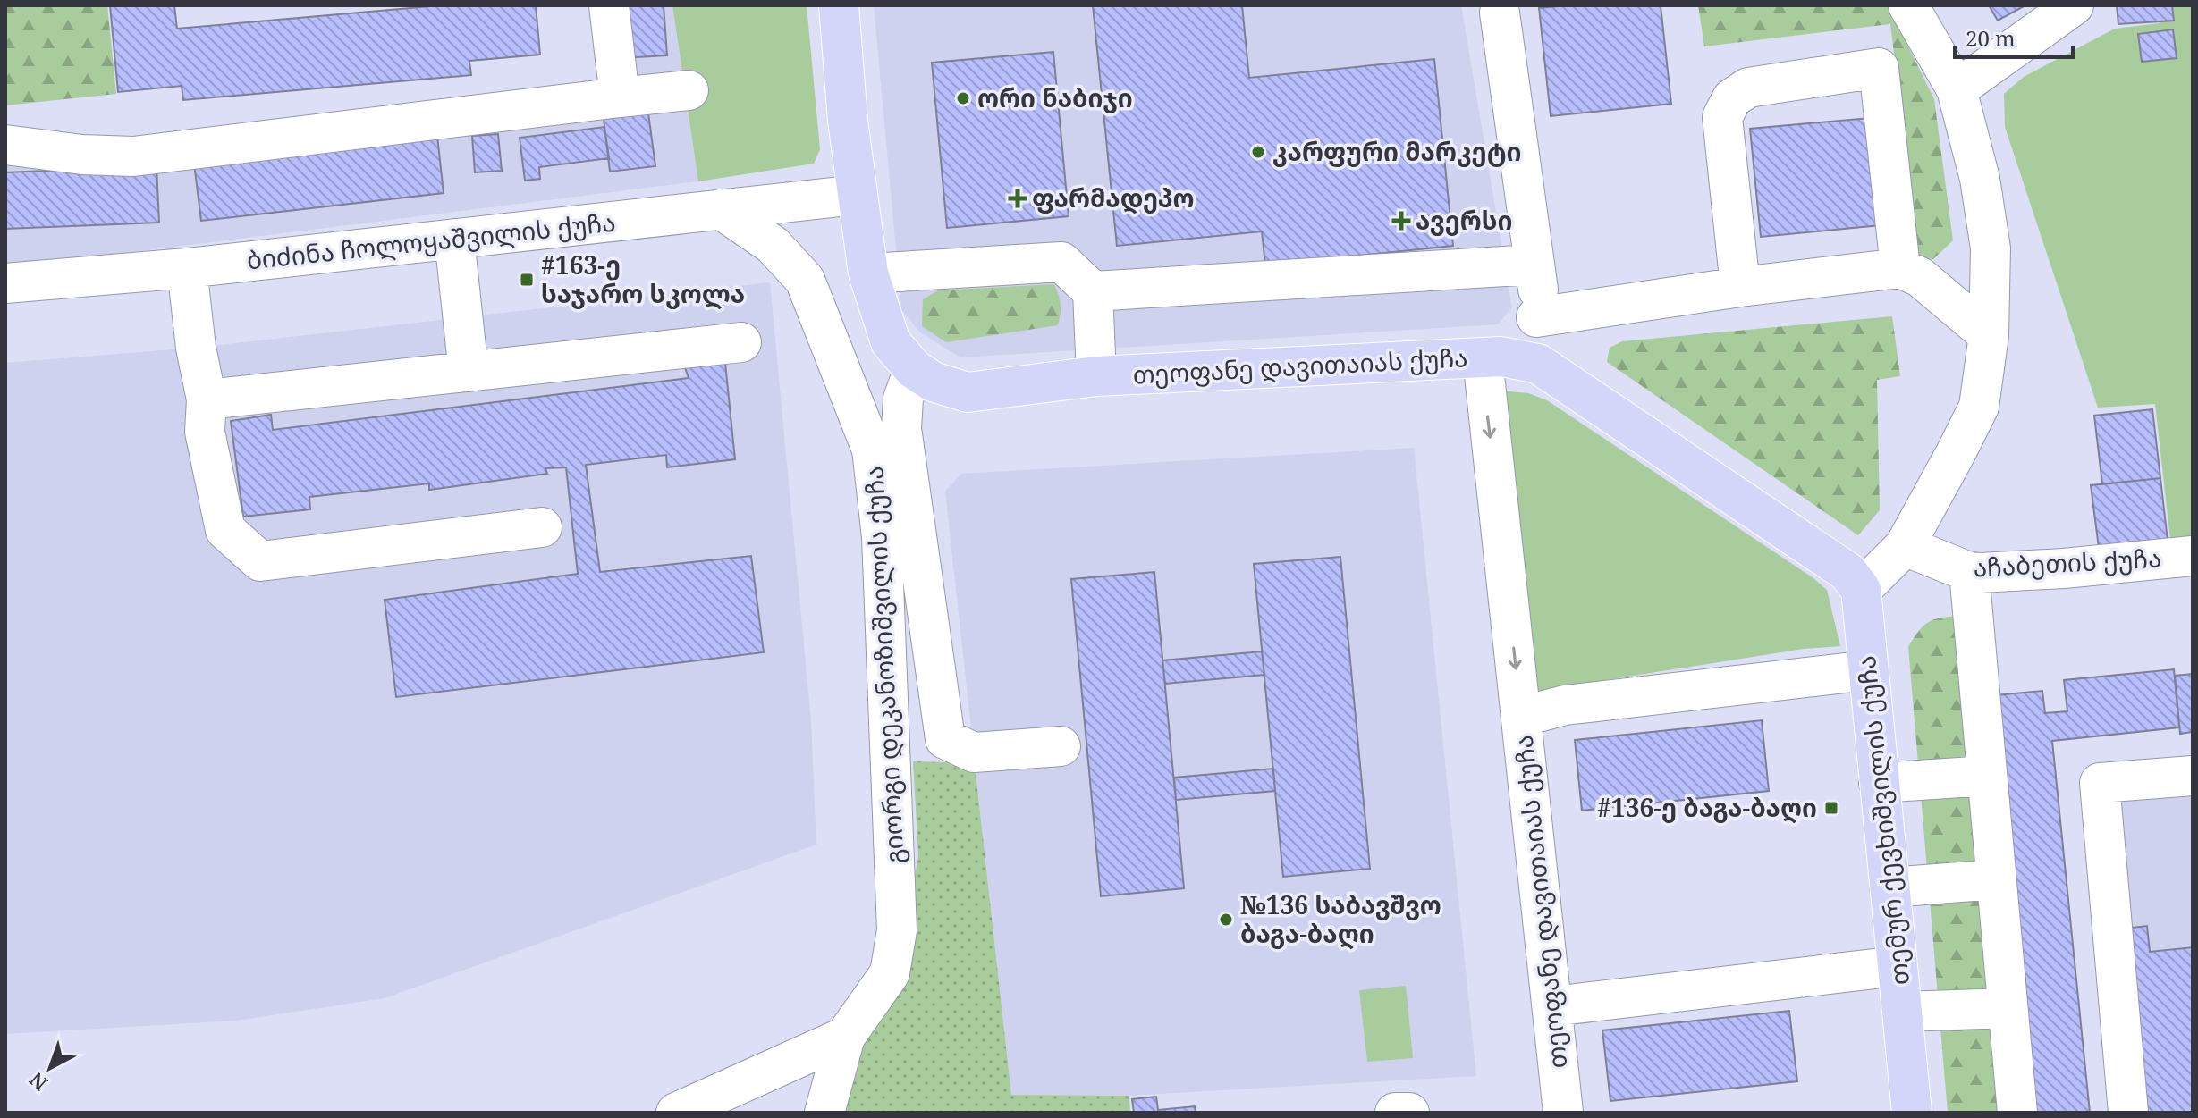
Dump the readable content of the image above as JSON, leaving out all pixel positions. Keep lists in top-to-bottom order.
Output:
{
  "streets": {
    "main road": ["თეოფანე დავითაიას ქუჩა", "თემურ ქევხიშვილის ქუჩა"],
    "street": ["ბიძინა ჩოლოყაშვილის ქუჩა", "აჩაბეთის ქუჩა", "გიორგი დეკანოზიშვილის ქუჩა"]
  },
  "crossings": [
    ["ბიძინა ჩოლოყაშვილის ქუჩა", "თეოფანე დავითაიას ქუჩა"],
    ["ბიძინა ჩოლოყაშვილის ქუჩა", "გიორგი დეკანოზიშვილის ქუჩა"]
  ],
  "places": {
    "other": ["ორი ნაბიჯი", "კარფური მარკეტი", "№136 საბავშვო ბაგა-ბაღი"],
    "health": ["ფარმადეპო", "ავერსი"],
    "transit": ["#163-ე საჯარო სკოლა", "#136-ე ბაგა-ბაღი"]
  },
  "scale_bar": "20 m",
  "north": "bottom left"
}
